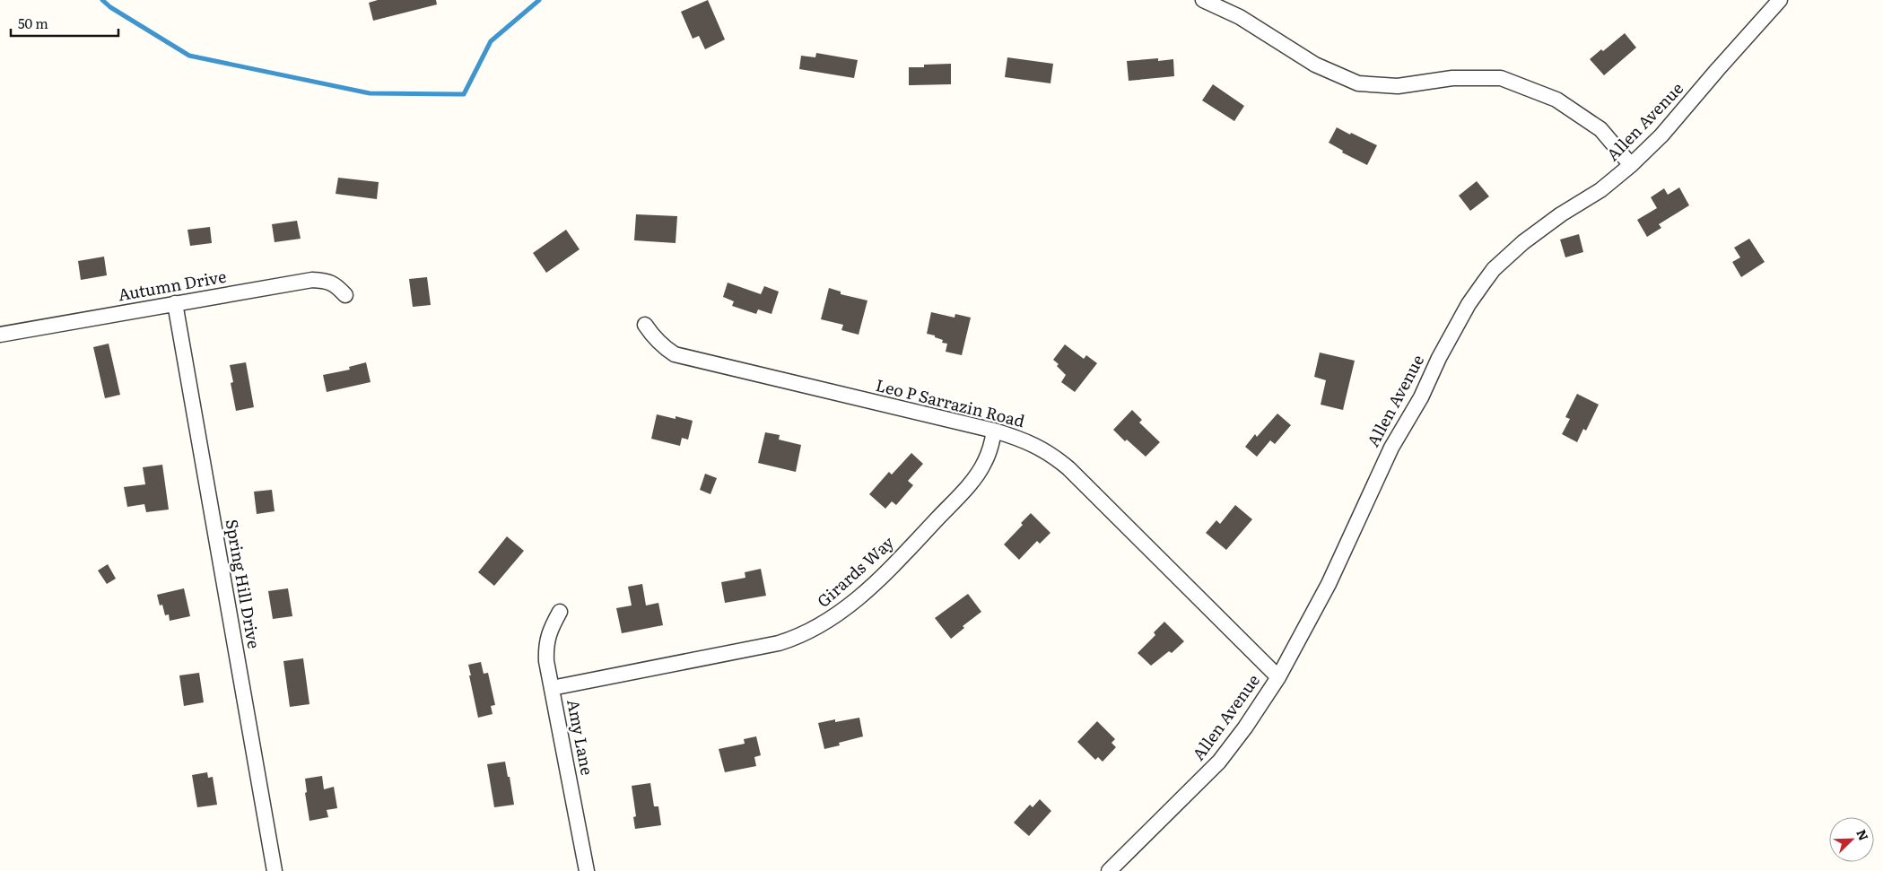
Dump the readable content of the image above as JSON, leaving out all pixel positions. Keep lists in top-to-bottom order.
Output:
{
  "streets": {
    "street": [
      "Allen Avenue",
      "Autumn Drive",
      "Leo P Sarrazin Road",
      "Girards Way",
      "Spring Hill Drive",
      "Amy Lane"
    ]
  },
  "crossings": [
    ["Allen Avenue", "Leo P Sarrazin Road"],
    ["Autumn Drive", "Spring Hill Drive"],
    ["Leo P Sarrazin Road", "Girards Way"],
    ["Girards Way", "Amy Lane"]
  ],
  "scale_bar": "50 m",
  "north": "top right"
}
